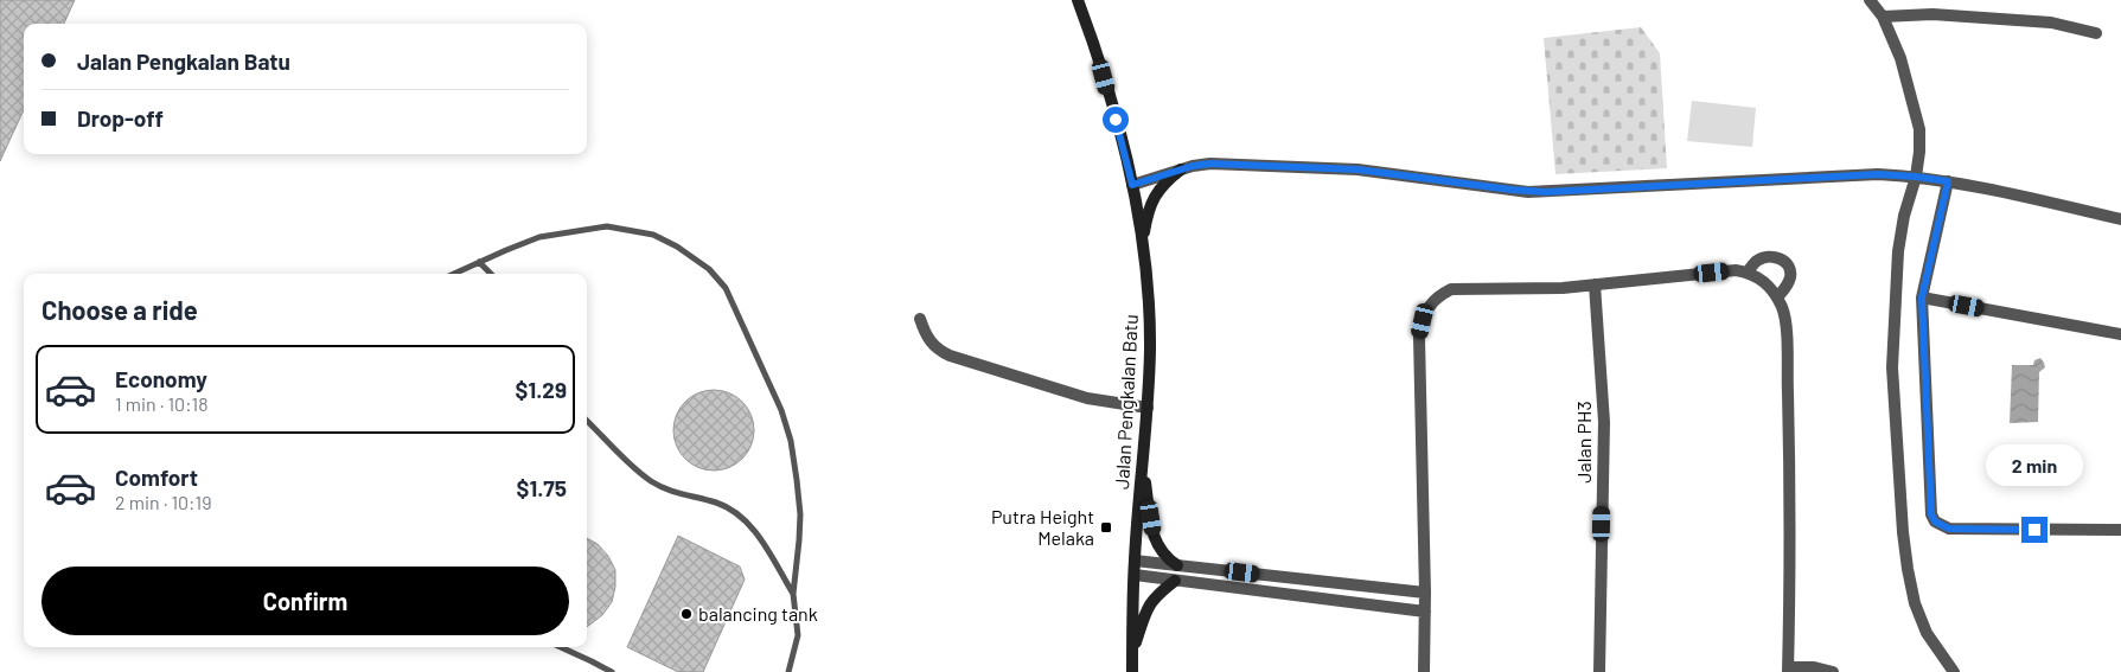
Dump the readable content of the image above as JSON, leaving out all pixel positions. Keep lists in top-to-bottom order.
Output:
{
  "streets": {
    "main road": ["Jalan Pengkalan Batu"],
    "street": ["Jalan PH3"]
  },
  "places": {
    "transit": ["Putra Height Melaka"],
    "other": ["balancing tank"]
  },
  "page": {
    "banner": ["Jalan Pengkalan Batu", "Drop-off"],
    "heading": "Choose a ride",
    "list": [
      {
        "name": "Economy",
        "note": "1 min · 10:18",
        "value": "$1.29"
      },
      {
        "name": "Comfort",
        "note": "2 min · 10:19",
        "value": "$1.75"
      }
    ],
    "bubble": "2 min",
    "buttons": "Confirm"
  }
}
